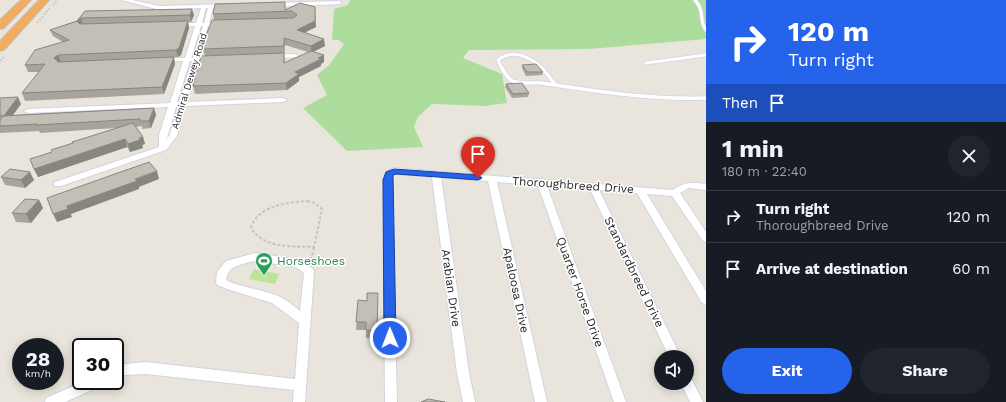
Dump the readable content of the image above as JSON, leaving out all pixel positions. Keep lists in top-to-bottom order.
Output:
{
  "streets": {
    "street": [
      "Admiral Dewey Road",
      "Thoroughbreed Drive",
      "Standardbreed Drive",
      "Arabian Drive",
      "Apaloosa Drive",
      "Quarter Horse Drive"
    ]
  },
  "crossings": [
    ["Thoroughbreed Drive", "Standardbreed Drive"],
    ["Thoroughbreed Drive", "Arabian Drive"],
    ["Thoroughbreed Drive", "Apaloosa Drive"],
    ["Thoroughbreed Drive", "Quarter Horse Drive"]
  ],
  "places": {
    "sports": ["Horseshoes"]
  },
  "page": {
    "turn": ["120 m", "Turn right"],
    "then": "Then",
    "heading": ["1 min", "180 m · 22:40"],
    "list": [
      {
        "name": "Turn right",
        "note": "Thoroughbreed Drive",
        "value": "120 m"
      },
      {
        "name": "Arrive at destination",
        "value": "60 m"
      }
    ],
    "speed": "28 km/h",
    "limit": "30",
    "buttons": ["Exit", "Share"]
  }
}
